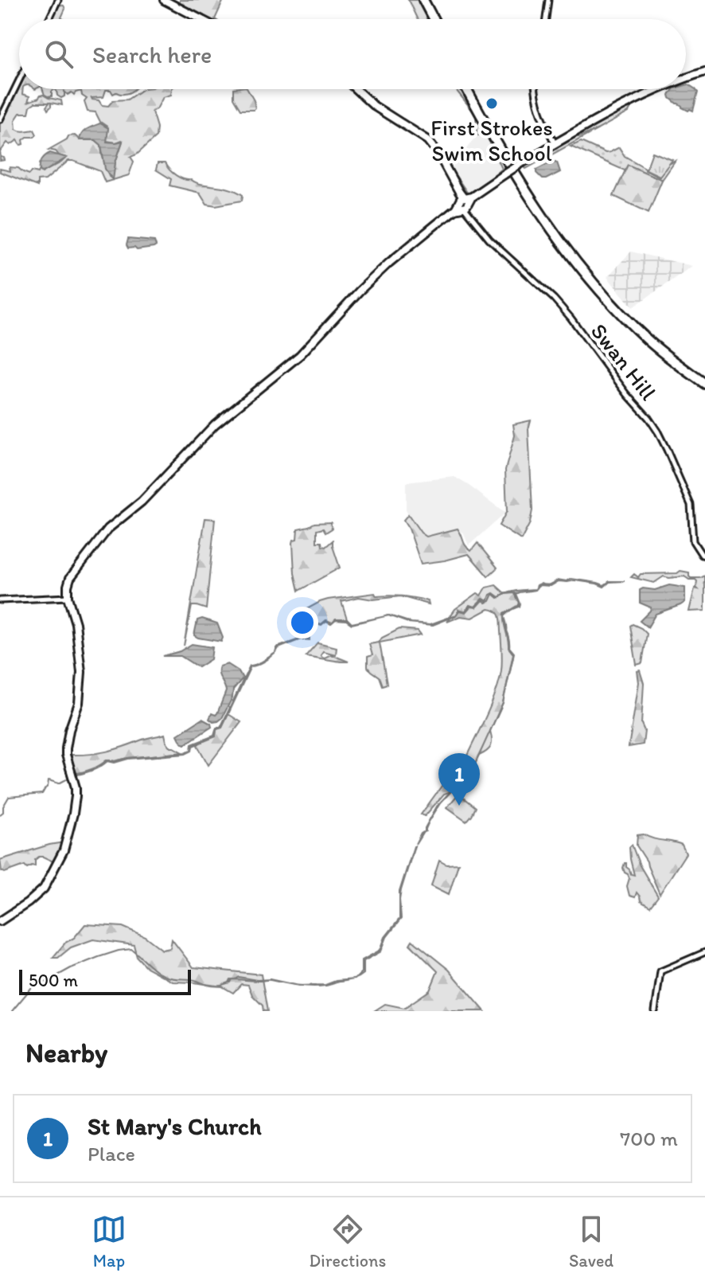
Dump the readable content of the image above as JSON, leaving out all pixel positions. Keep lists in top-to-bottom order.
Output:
{
  "streets": {
    "street": ["Swan Hill"]
  },
  "places": ["First Strokes Swim School"],
  "scale_bar": "500 m",
  "page": {
    "search": "Search here",
    "pins": "1",
    "scale": "500 m",
    "heading": "Nearby",
    "list": [
      {
        "mark": "1",
        "name": "St Mary's Church",
        "note": "Place",
        "value": "700 m"
      }
    ],
    "nav": ["Map", "Directions", "Saved"]
  }
}
